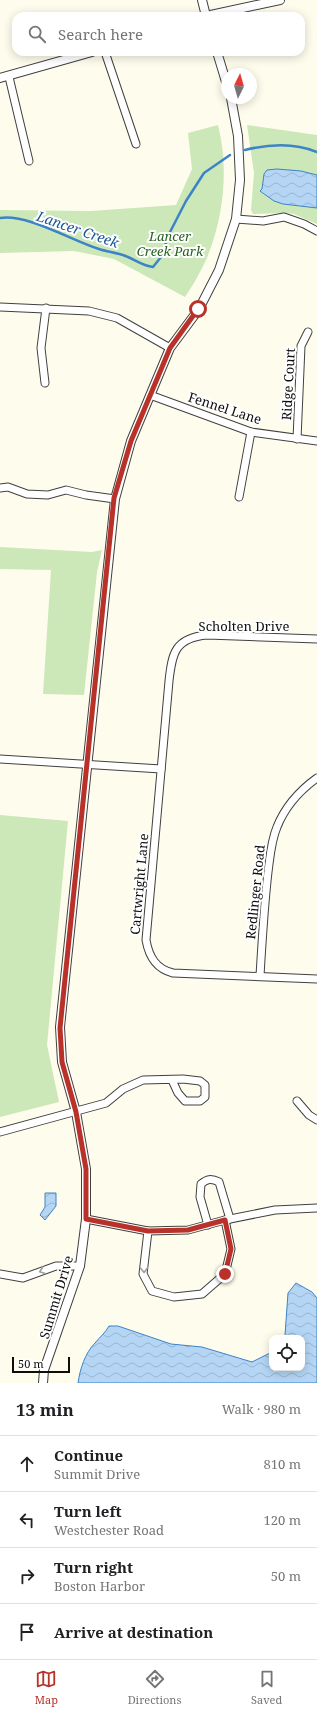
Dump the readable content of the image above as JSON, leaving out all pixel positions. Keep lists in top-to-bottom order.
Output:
{
  "streets": {
    "street": [
      "Ridge Court",
      "Fennel Lane",
      "Scholten Drive",
      "Cartwright Lane",
      "Redlinger Road",
      "Summit Drive"
    ]
  },
  "crossings": [
    ["Ridge Court", "Fennel Lane"],
    ["Fennel Lane", "Summit Drive"],
    ["Scholten Drive", "Cartwright Lane"],
    ["Cartwright Lane", "Redlinger Road"]
  ],
  "water": ["Lancer Creek"],
  "parks": ["Lancer Creek Park"],
  "scale_bar": "50 m",
  "north": "top",
  "page": {
    "search": "Search here",
    "scale": "50 m",
    "heading": ["13 min", "Walk · 980 m"],
    "list": [
      ["Continue", "Summit Drive", "810 m"],
      ["Turn left", "Westchester Road", "120 m"],
      ["Turn right", "Boston Harbor", "50 m"],
      "Arrive at destination"
    ],
    "nav": ["Map", "Directions", "Saved"]
  }
}
